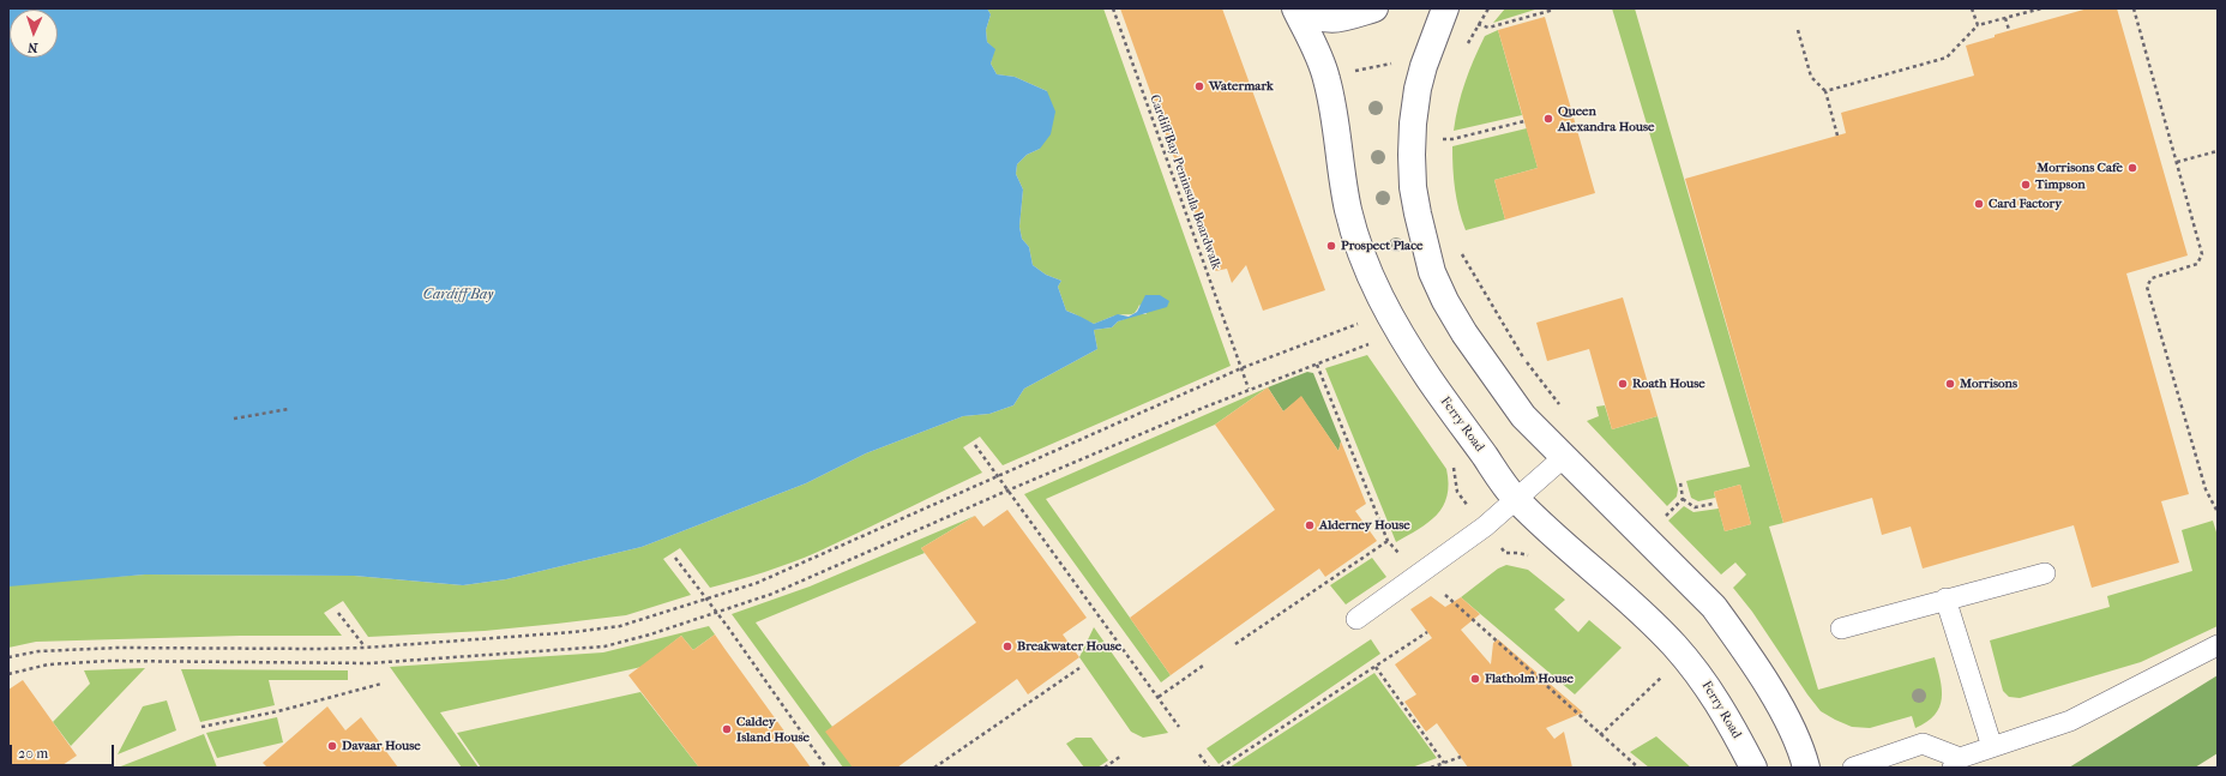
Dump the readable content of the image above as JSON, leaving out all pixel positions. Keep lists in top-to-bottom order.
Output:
{
  "streets": {
    "street": ["Ferry Road"],
    "path": ["Cardiff Bay Peninsula Boardwalk"]
  },
  "water": ["Cardiff Bay"],
  "places": [
    "Watermark",
    "Queen Alexandra House",
    "Morrisons Cafe",
    "Timpson",
    "Card Factory",
    "Prospect Place",
    "Roath House",
    "Morrisons",
    "Alderney House",
    "Breakwater House",
    "Flatholm House",
    "Caldey Island House",
    "Davaar House"
  ],
  "scale_bar": "20 m",
  "north": "bottom"
}
